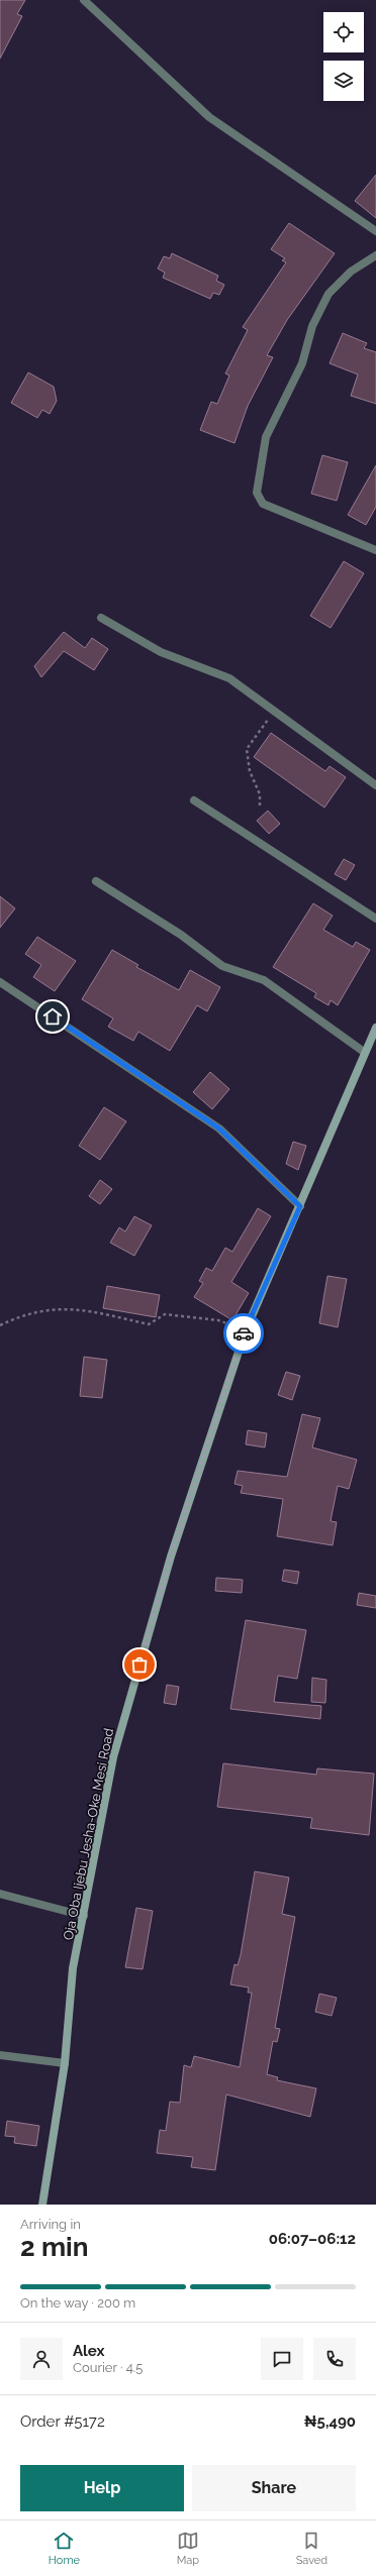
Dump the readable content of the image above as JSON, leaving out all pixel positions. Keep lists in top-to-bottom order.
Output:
{
  "streets": {
    "main road": ["Oja Oba Ijebu Jesha-Oke Mesi Road"]
  },
  "page": {
    "heading": ["2 min", "Arriving in", "06:07–06:12"],
    "panel": [
      "Alex",
      "Courier · 4.5",
      "Order #5172",
      "₦5,490"
    ],
    "bar": "On the way · 200 m",
    "buttons": ["Help", "Share"],
    "tabs": ["Home", "Map", "Saved"]
  }
}
